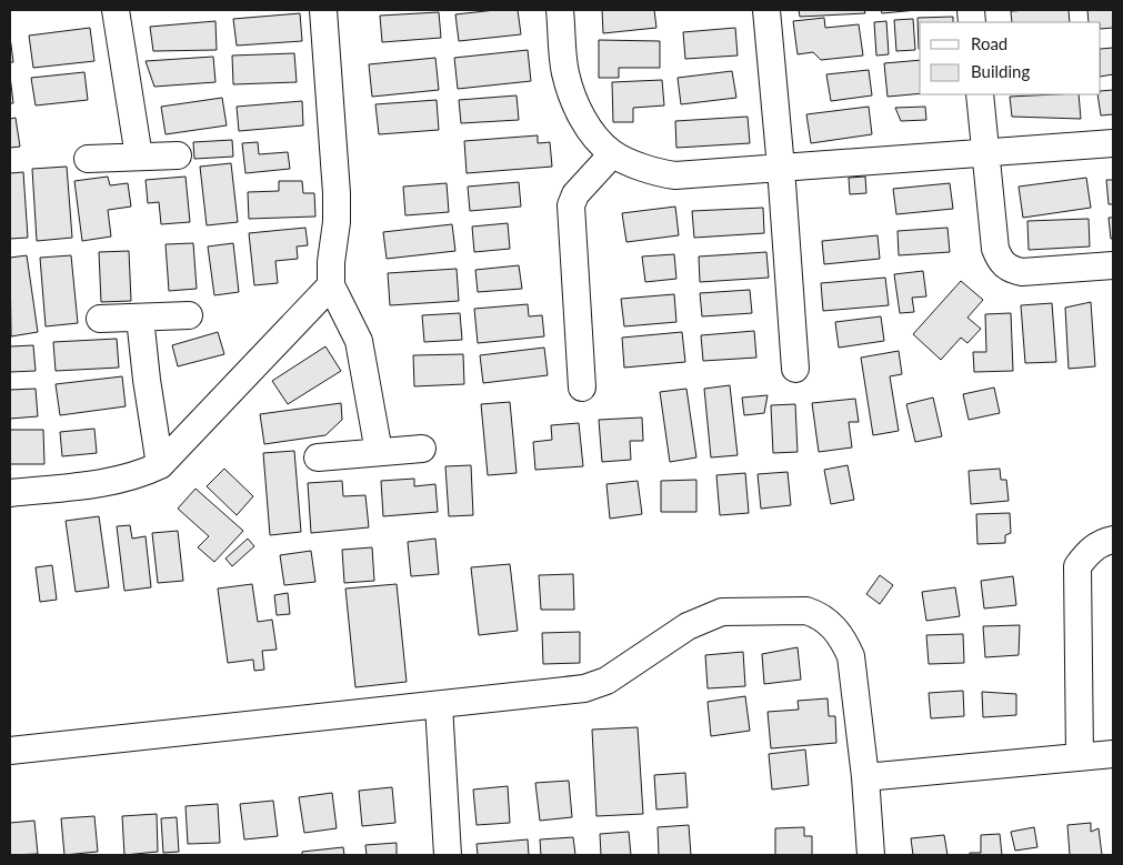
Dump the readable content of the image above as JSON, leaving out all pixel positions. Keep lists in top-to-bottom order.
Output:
{
  "legend": ["Road", "Building"]
}
